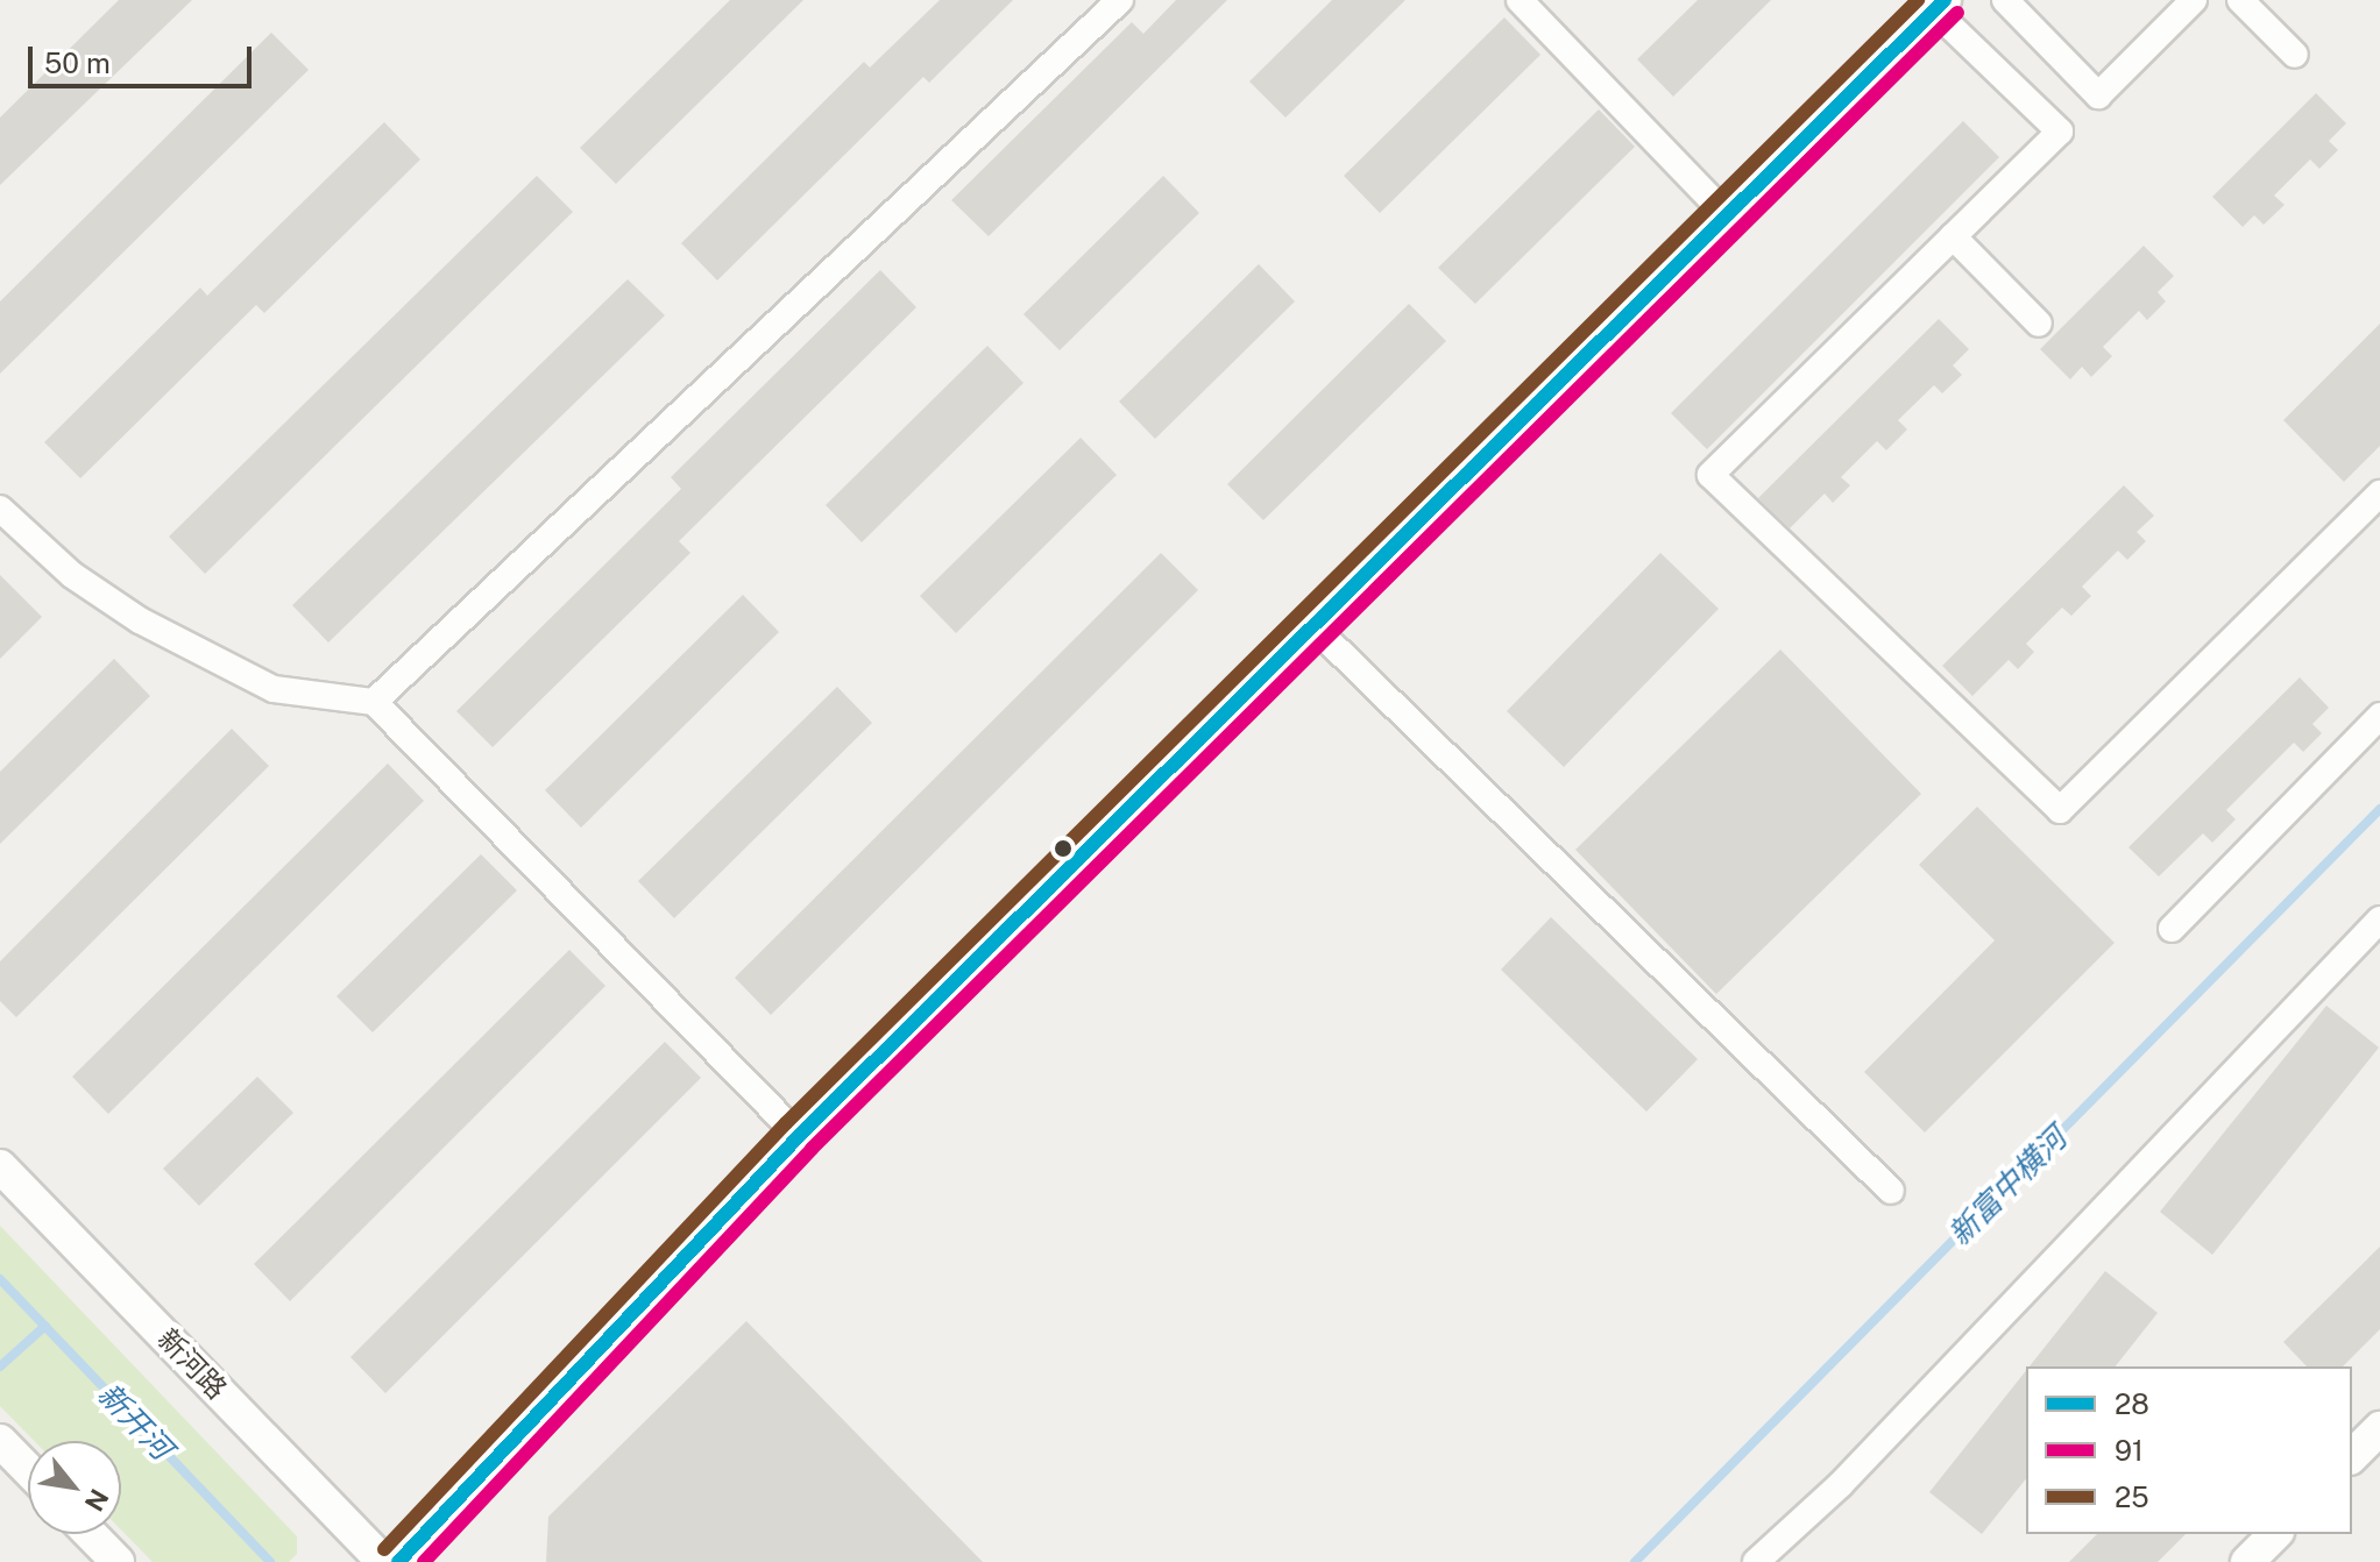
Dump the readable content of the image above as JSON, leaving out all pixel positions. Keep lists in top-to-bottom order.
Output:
{
  "streets": {
    "street": ["新河路"]
  },
  "water": ["新富中横河", "新开河"],
  "lines": ["transit line 28", "transit line 25", "transit line 91"],
  "legend": ["28", "91", "25"],
  "scale_bar": "50 m",
  "north": "bottom right"
}
